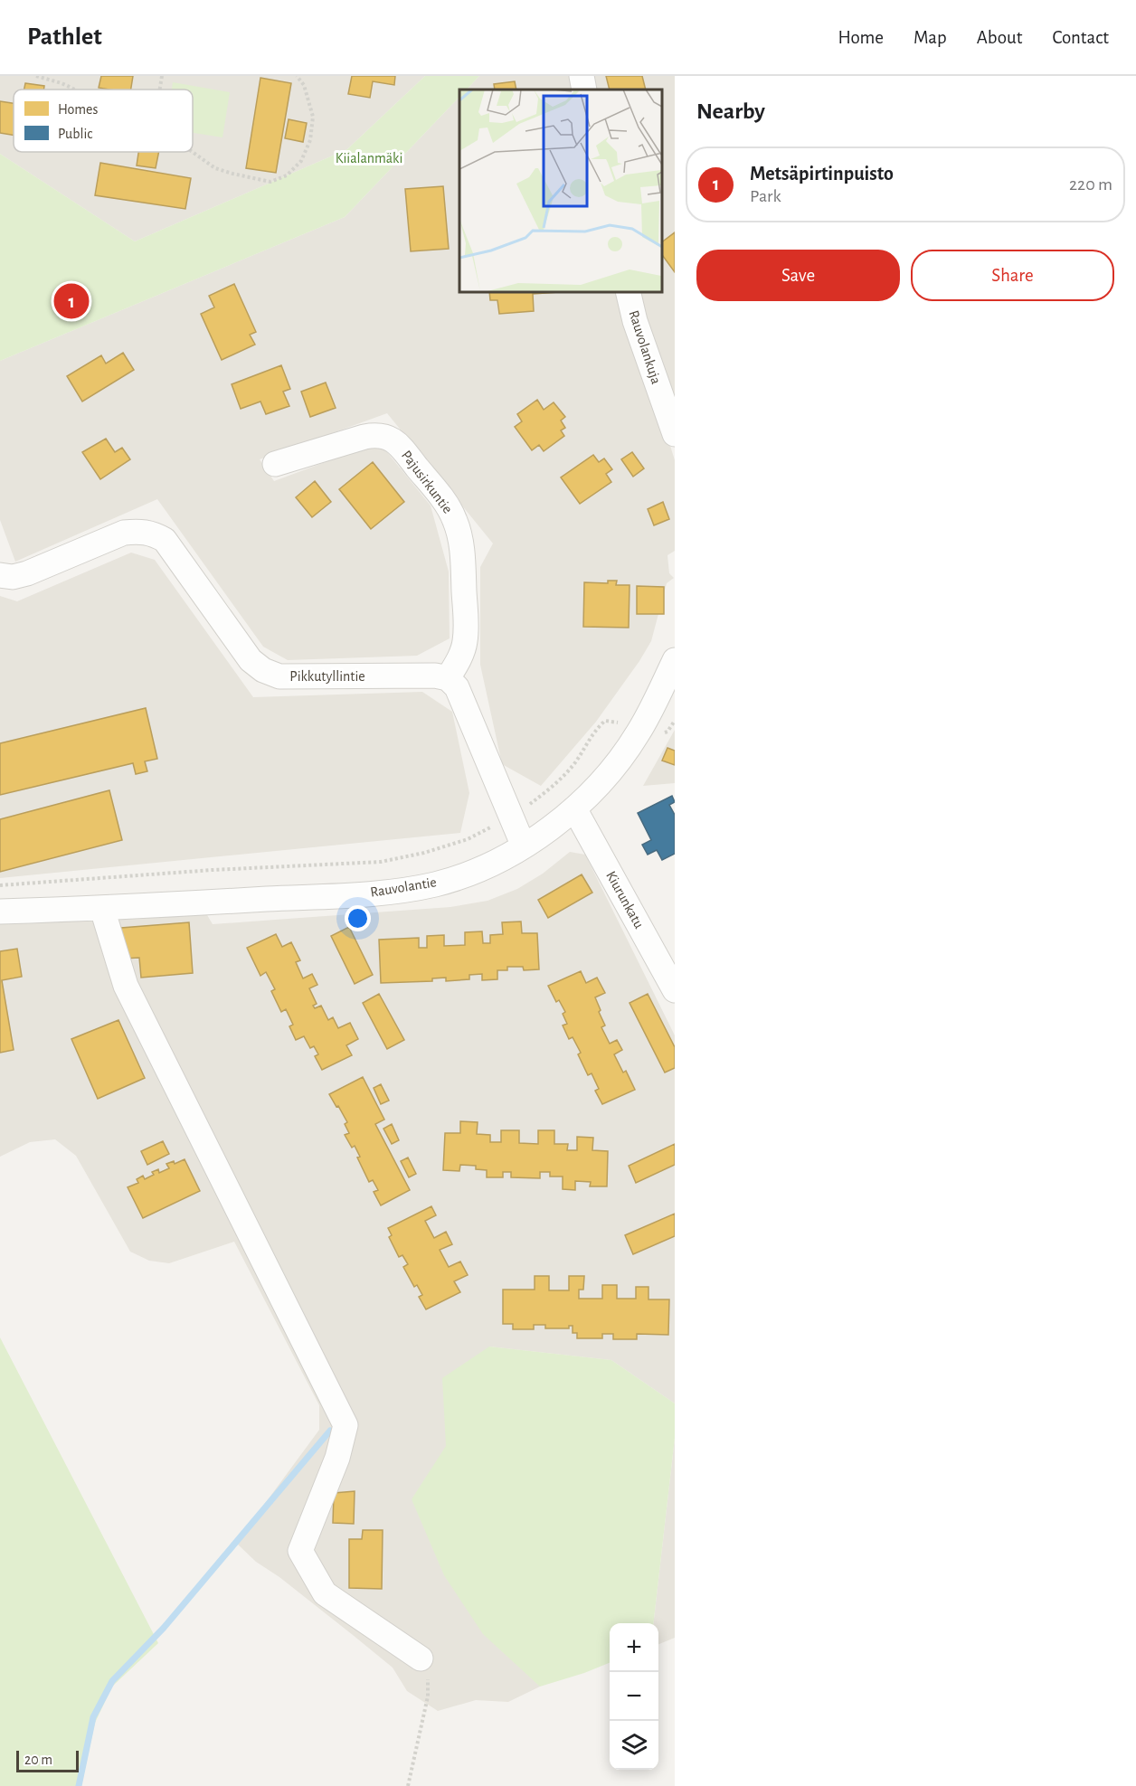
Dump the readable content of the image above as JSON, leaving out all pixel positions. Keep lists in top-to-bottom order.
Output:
{
  "streets": {
    "street": [
      "Rauvolankuja",
      "Pajusirkuntie",
      "Pikkutyllintie",
      "Rauvolantie",
      "Kiurunkatu"
    ]
  },
  "crossings": [
    ["Pajusirkuntie", "Pikkutyllintie"],
    ["Rauvolantie", "Kiurunkatu"]
  ],
  "parks": ["Kiialanmäki"],
  "legend": ["Homes", "Public"],
  "scale_bar": "20 m",
  "page": {
    "header": "Pathlet",
    "nav": [
      "Home",
      "Map",
      "About",
      "Contact"
    ],
    "heading": "Nearby",
    "list": [
      {
        "mark": "1",
        "name": "Metsäpirtinpuisto",
        "note": "Park",
        "value": "220 m"
      }
    ],
    "buttons": ["Save", "Share"],
    "pins": "1",
    "map_buttons": ["+", "−"],
    "scale": "20 m"
  }
}
